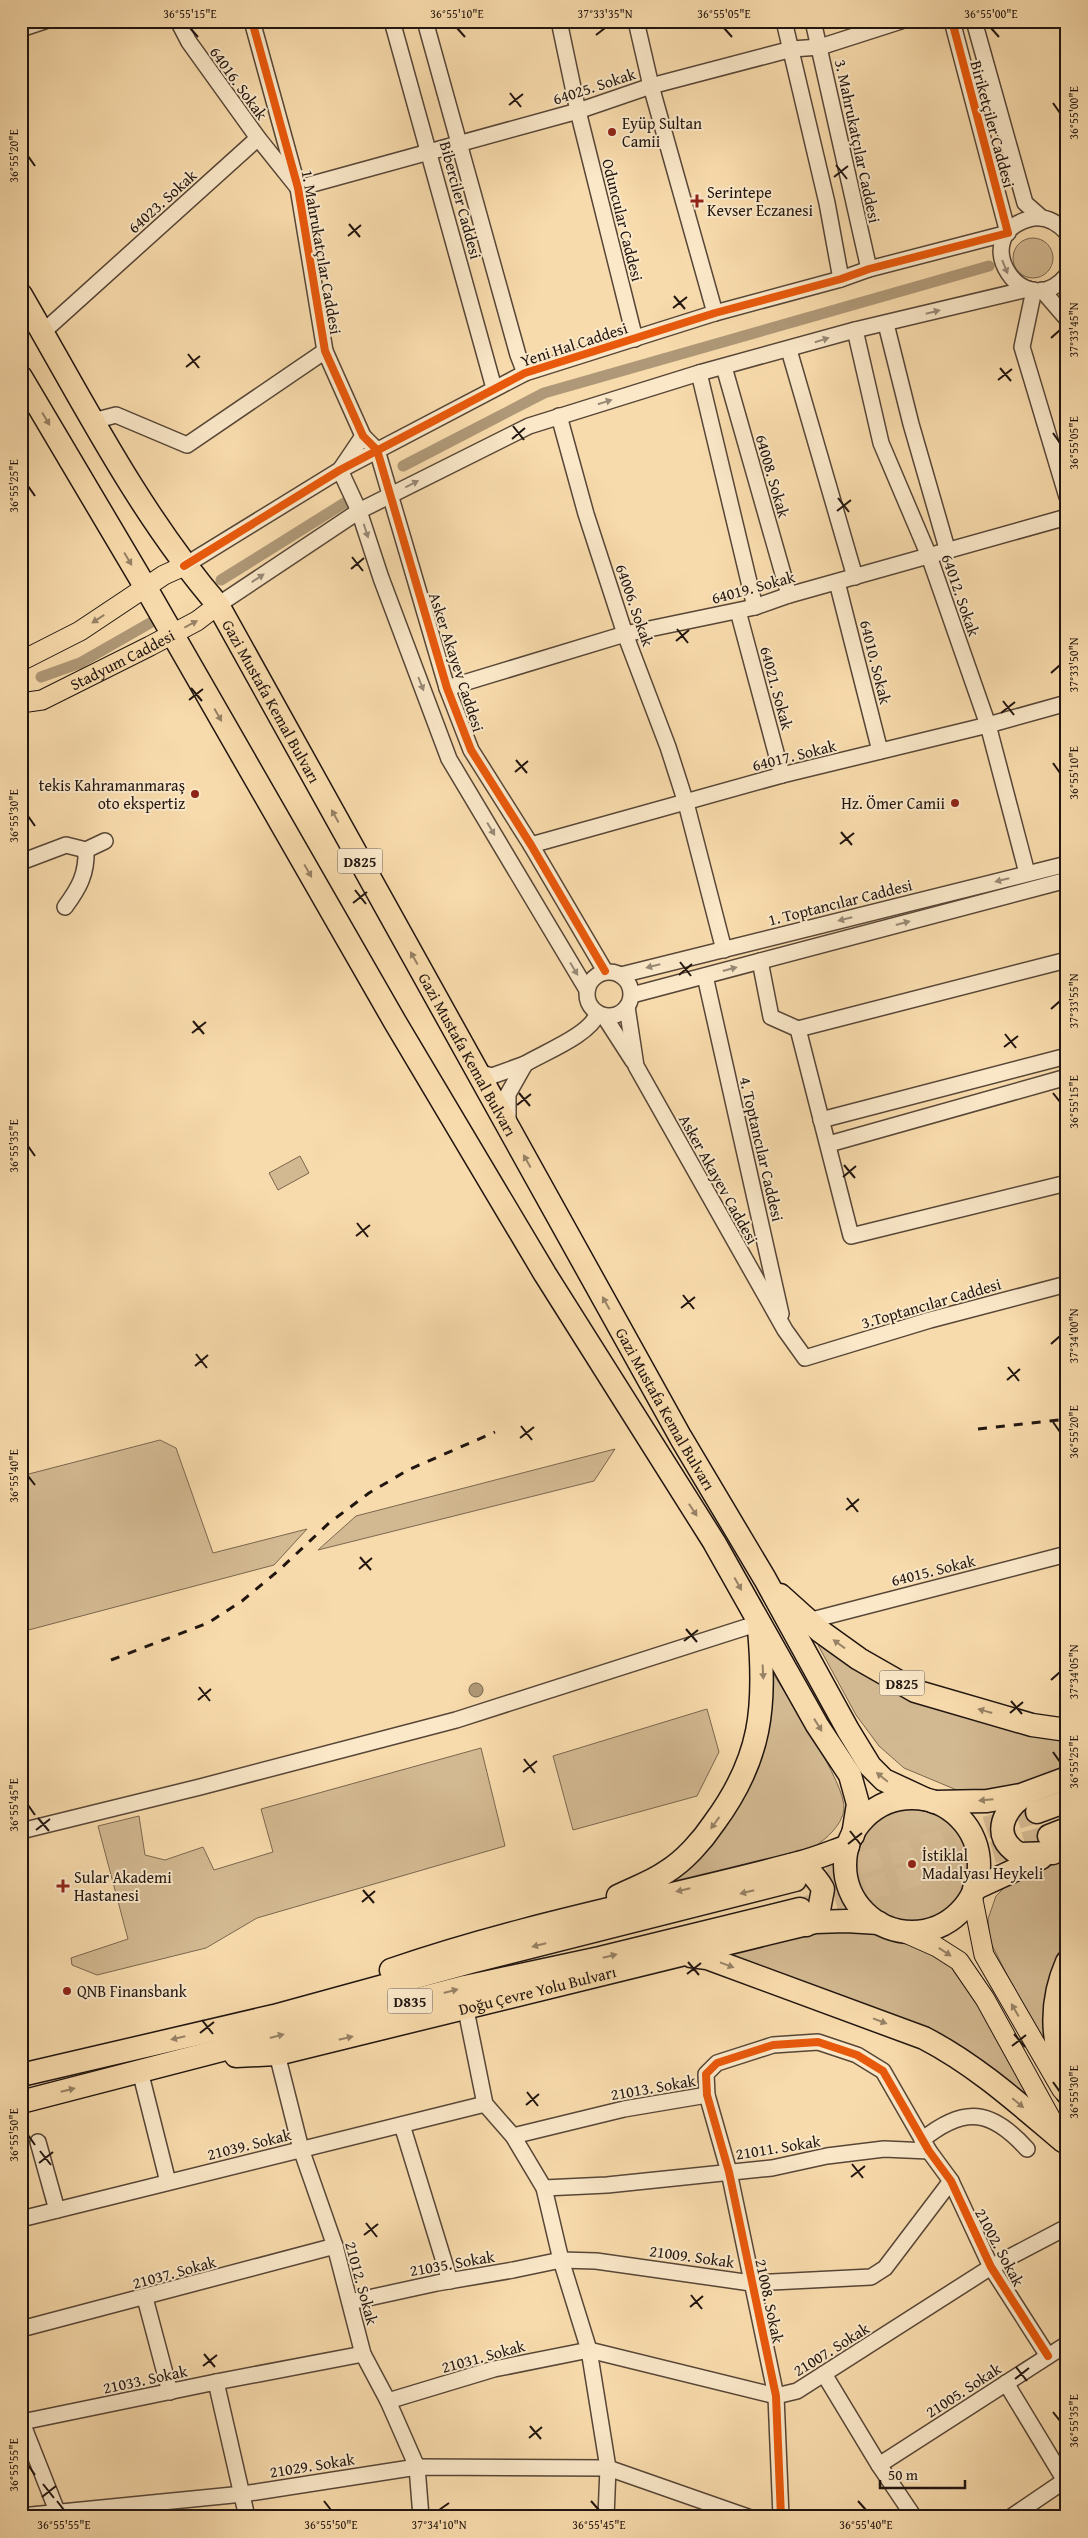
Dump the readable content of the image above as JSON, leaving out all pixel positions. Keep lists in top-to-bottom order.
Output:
{
  "streets": {
    "highway": [
      "Gazi Mustafa Kemal Bulvarı",
      "D825",
      "Doğu Çevre Yolu Bulvarı",
      "D835"
    ],
    "main road": ["Stadyum Caddesi"],
    "street": [
      "64016. Sokak",
      "64025. Sokak",
      "Biriketçiler Caddesi",
      "3. Mahrukatçılar Caddesi",
      "Biberciler Caddesi",
      "64023. Sokak",
      "Oduncular Caddesi",
      "1. Mahrukatçılar Caddesi",
      "Yeni Hal Caddesi",
      "64008. Sokak",
      "64019. Sokak",
      "64012. Sokak",
      "64006. Sokak",
      "Asker Akayev Caddesi",
      "64010. Sokak",
      "64021. Sokak",
      "64017. Sokak",
      "1. Toptancılar Caddesi",
      "4. Toptancılar Caddesi",
      "3.Toptancılar Caddesi",
      "64015. Sokak",
      "21013. Sokak",
      "21039. Sokak",
      "21011. Sokak",
      "21002. Sokak",
      "21009. Sokak",
      "21035. Sokak",
      "21037. Sokak",
      "21012. Sokak",
      "21008. Sokak",
      "21007. Sokak",
      "21031. Sokak",
      "21033. Sokak",
      "21005. Sokak",
      "21029. Sokak"
    ]
  },
  "crossings": [
    ["64016. Sokak", "64023. Sokak"],
    ["64025. Sokak", "3. Mahrukatçılar Caddesi"],
    ["64025. Sokak", "Biberciler Caddesi"],
    ["64025. Sokak", "Oduncular Caddesi"],
    ["64025. Sokak", "1. Mahrukatçılar Caddesi"],
    ["Biriketçiler Caddesi", "Yeni Hal Caddesi"],
    ["3. Mahrukatçılar Caddesi", "Yeni Hal Caddesi"],
    ["Biberciler Caddesi", "Yeni Hal Caddesi"],
    ["64023. Sokak", "Gazi Mustafa Kemal Bulvarı"],
    ["Oduncular Caddesi", "Yeni Hal Caddesi"],
    ["1. Mahrukatçılar Caddesi", "Yeni Hal Caddesi"],
    ["1. Mahrukatçılar Caddesi", "Asker Akayev Caddesi"],
    ["Yeni Hal Caddesi", "Asker Akayev Caddesi"],
    ["Yeni Hal Caddesi", "Gazi Mustafa Kemal Bulvarı"],
    ["64008. Sokak", "64019. Sokak"],
    ["64019. Sokak", "64012. Sokak"],
    ["64019. Sokak", "64006. Sokak"],
    ["64019. Sokak", "Asker Akayev Caddesi"],
    ["64019. Sokak", "64010. Sokak"],
    ["64019. Sokak", "64021. Sokak"],
    ["64012. Sokak", "64017. Sokak"],
    ["64012. Sokak", "1. Toptancılar Caddesi"],
    ["64006. Sokak", "64017. Sokak"],
    ["64006. Sokak", "1. Toptancılar Caddesi"],
    ["Stadyum Caddesi", "Gazi Mustafa Kemal Bulvarı"],
    ["Asker Akayev Caddesi", "64017. Sokak"],
    ["Asker Akayev Caddesi", "1. Toptancılar Caddesi"],
    ["Asker Akayev Caddesi", "4. Toptancılar Caddesi"],
    ["Asker Akayev Caddesi", "3.Toptancılar Caddesi"],
    ["64010. Sokak", "64017. Sokak"],
    ["64021. Sokak", "64017. Sokak"],
    ["Gazi Mustafa Kemal Bulvarı", "D825"],
    ["Gazi Mustafa Kemal Bulvarı", "Doğu Çevre Yolu Bulvarı"],
    ["D825", "64015. Sokak"],
    ["D825", "Doğu Çevre Yolu Bulvarı"],
    ["Doğu Çevre Yolu Bulvarı", "21012. Sokak"],
    ["21013. Sokak", "21011. Sokak"],
    ["21013. Sokak", "21002. Sokak"],
    ["21013. Sokak", "21008. Sokak"],
    ["21039. Sokak", "21012. Sokak"],
    ["21011. Sokak", "21002. Sokak"],
    ["21011. Sokak", "21008. Sokak"],
    ["21002. Sokak", "21009. Sokak"],
    ["21002. Sokak", "21007. Sokak"],
    ["21002. Sokak", "21005. Sokak"],
    ["21009. Sokak", "21035. Sokak"],
    ["21009. Sokak", "21008. Sokak"],
    ["21035. Sokak", "21012. Sokak"],
    ["21037. Sokak", "21012. Sokak"],
    ["21012. Sokak", "21031. Sokak"],
    ["21012. Sokak", "21033. Sokak"],
    ["21012. Sokak", "21029. Sokak"],
    ["21008. Sokak", "21007. Sokak"]
  ],
  "places": {
    "other": [
      "Eyüp Sultan Camii",
      "tekis Kahramanmaraş oto ekspertiz",
      "Hz. Ömer Camii",
      "İstiklal Madalyası Heykeli",
      "QNB Finansbank"
    ],
    "health": ["Serintepe Kevser Eczanesi", "Sular Akademi Hastanesi"]
  },
  "scale_bar": "50 m",
  "coordinates": [
    "36°55'15\"E",
    "36°55'10\"E",
    "37°33'35\"N",
    "36°55'05\"E",
    "36°55'00\"E",
    "36°55'20\"E",
    "37°33'45\"N",
    "36°55'25\"E",
    "37°33'50\"N",
    "36°55'30\"E",
    "37°33'55\"N",
    "36°55'35\"E",
    "37°34'00\"N",
    "36°55'40\"E",
    "37°34'05\"N",
    "36°55'45\"E",
    "36°55'50\"E",
    "36°55'55\"E",
    "37°34'10\"N"
  ]
}
